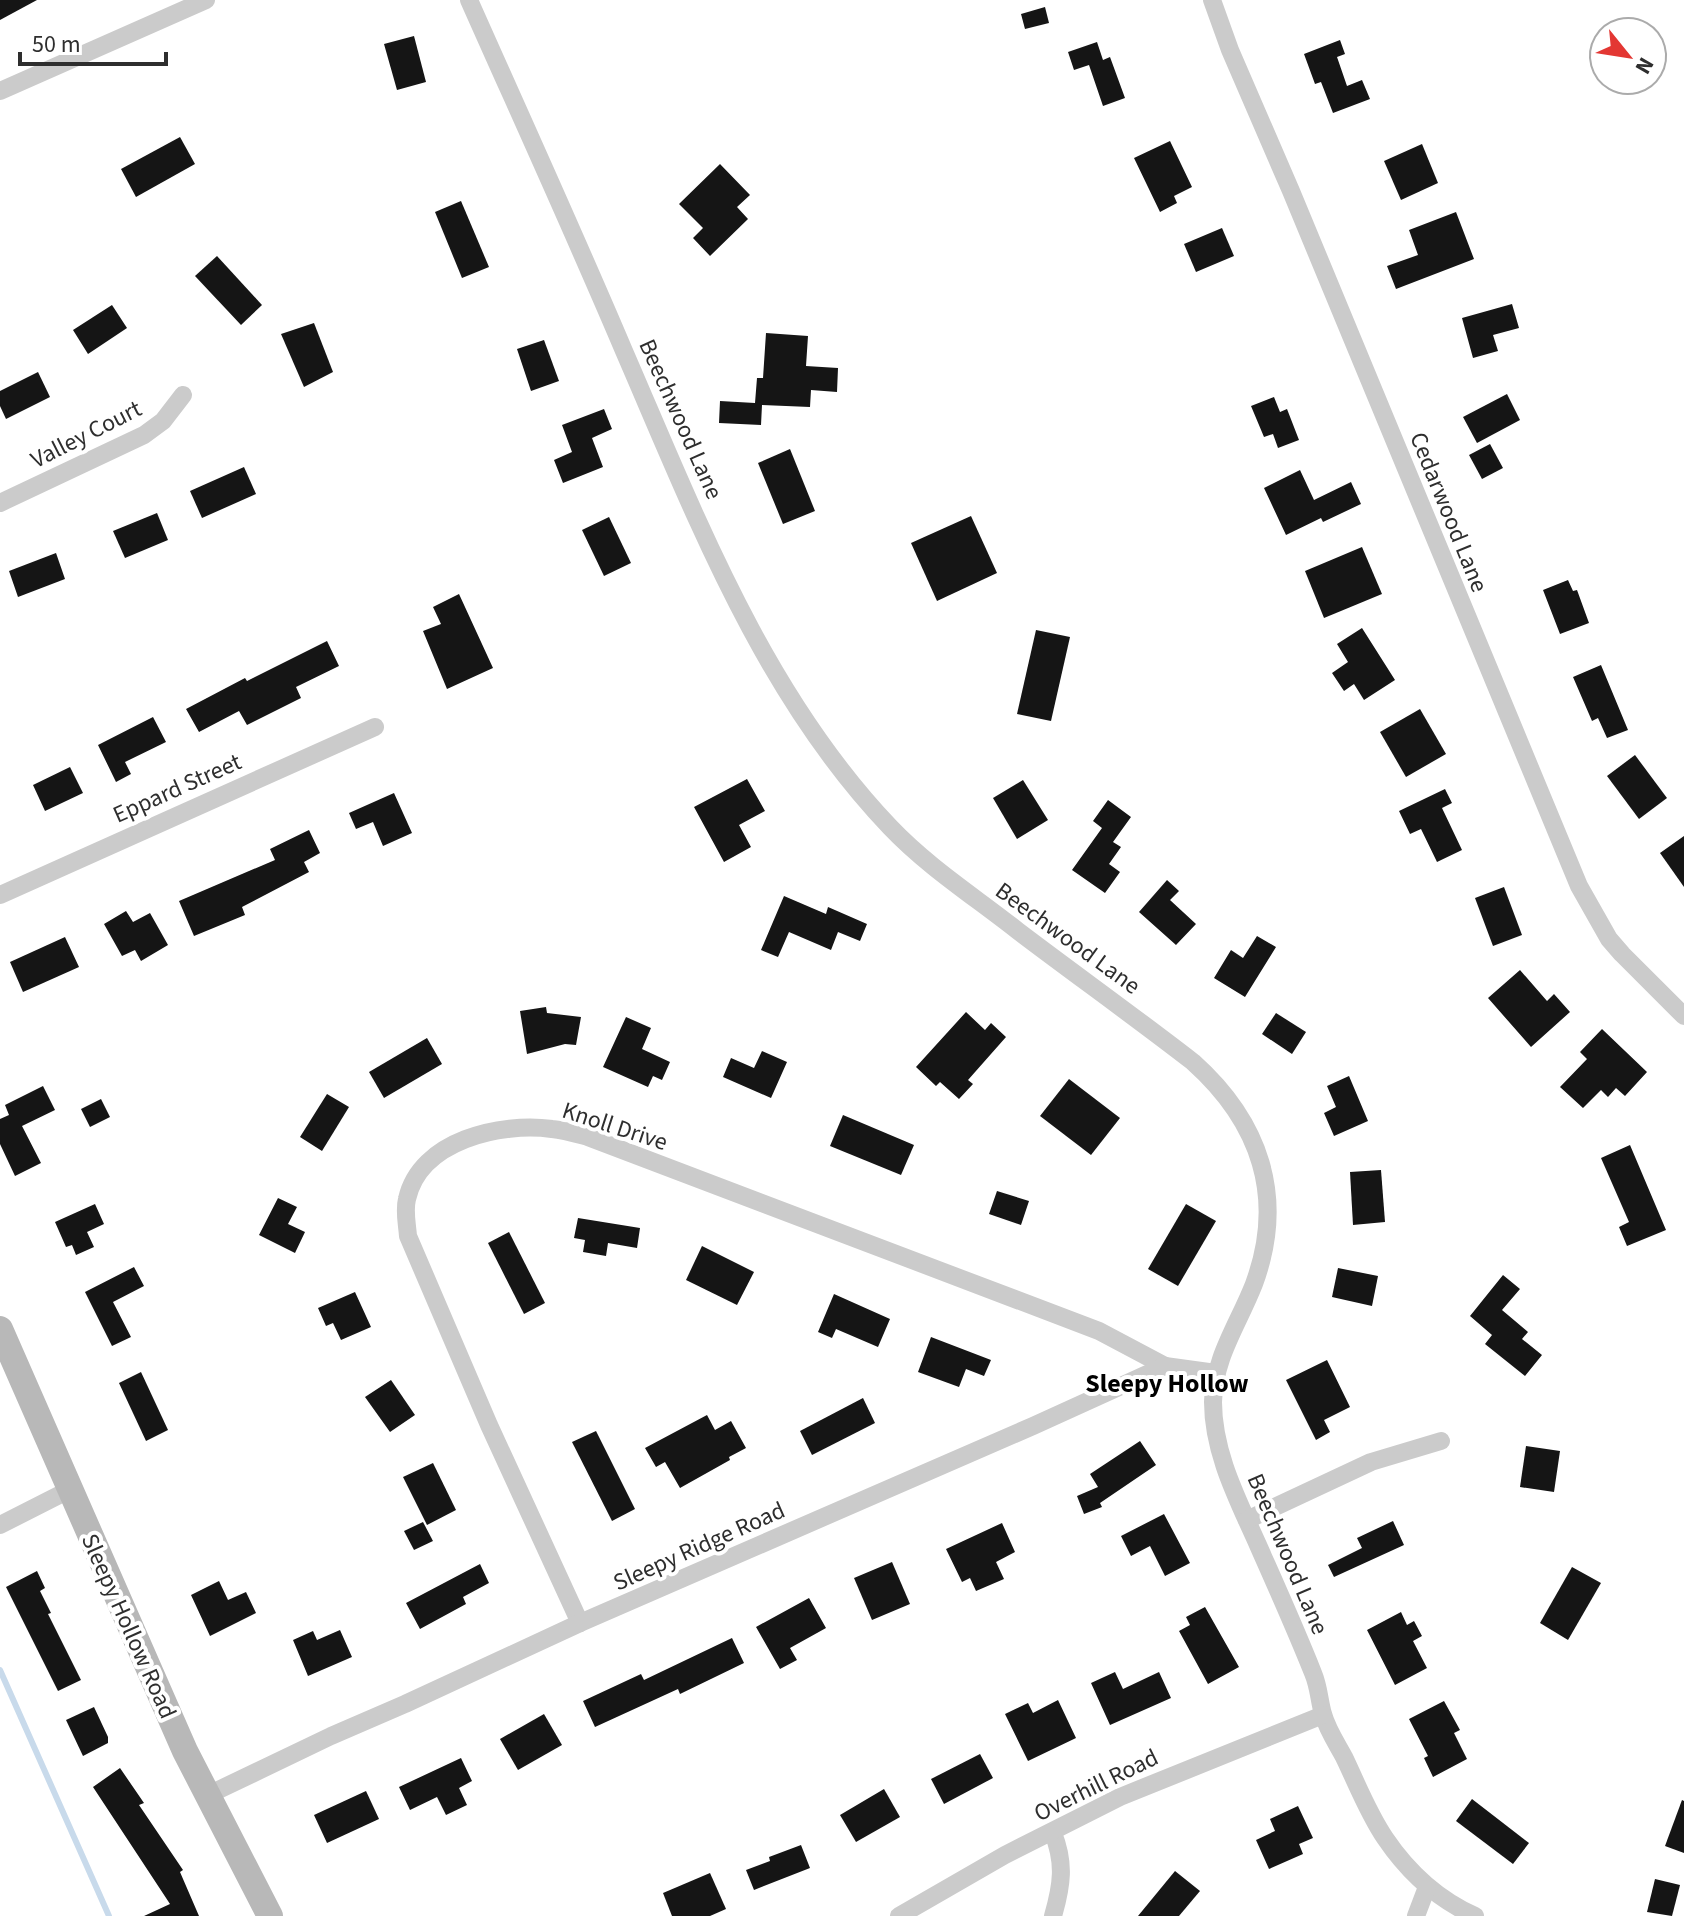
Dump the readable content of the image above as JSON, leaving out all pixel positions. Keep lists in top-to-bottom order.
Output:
{
  "streets": {
    "main road": ["Sleepy Hollow Road"],
    "street": [
      "Beechwood Lane",
      "Valley Court",
      "Cedarwood Lane",
      "Eppard Street",
      "Knoll Drive",
      "Sleepy Ridge Road",
      "Overhill Road"
    ]
  },
  "crossings": [
    ["Beechwood Lane", "Overhill Road"],
    ["Knoll Drive", "Sleepy Ridge Road"],
    ["Sleepy Ridge Road", "Sleepy Hollow Road"]
  ],
  "districts": ["Sleepy Hollow"],
  "scale_bar": "50 m",
  "north": "bottom right"
}
